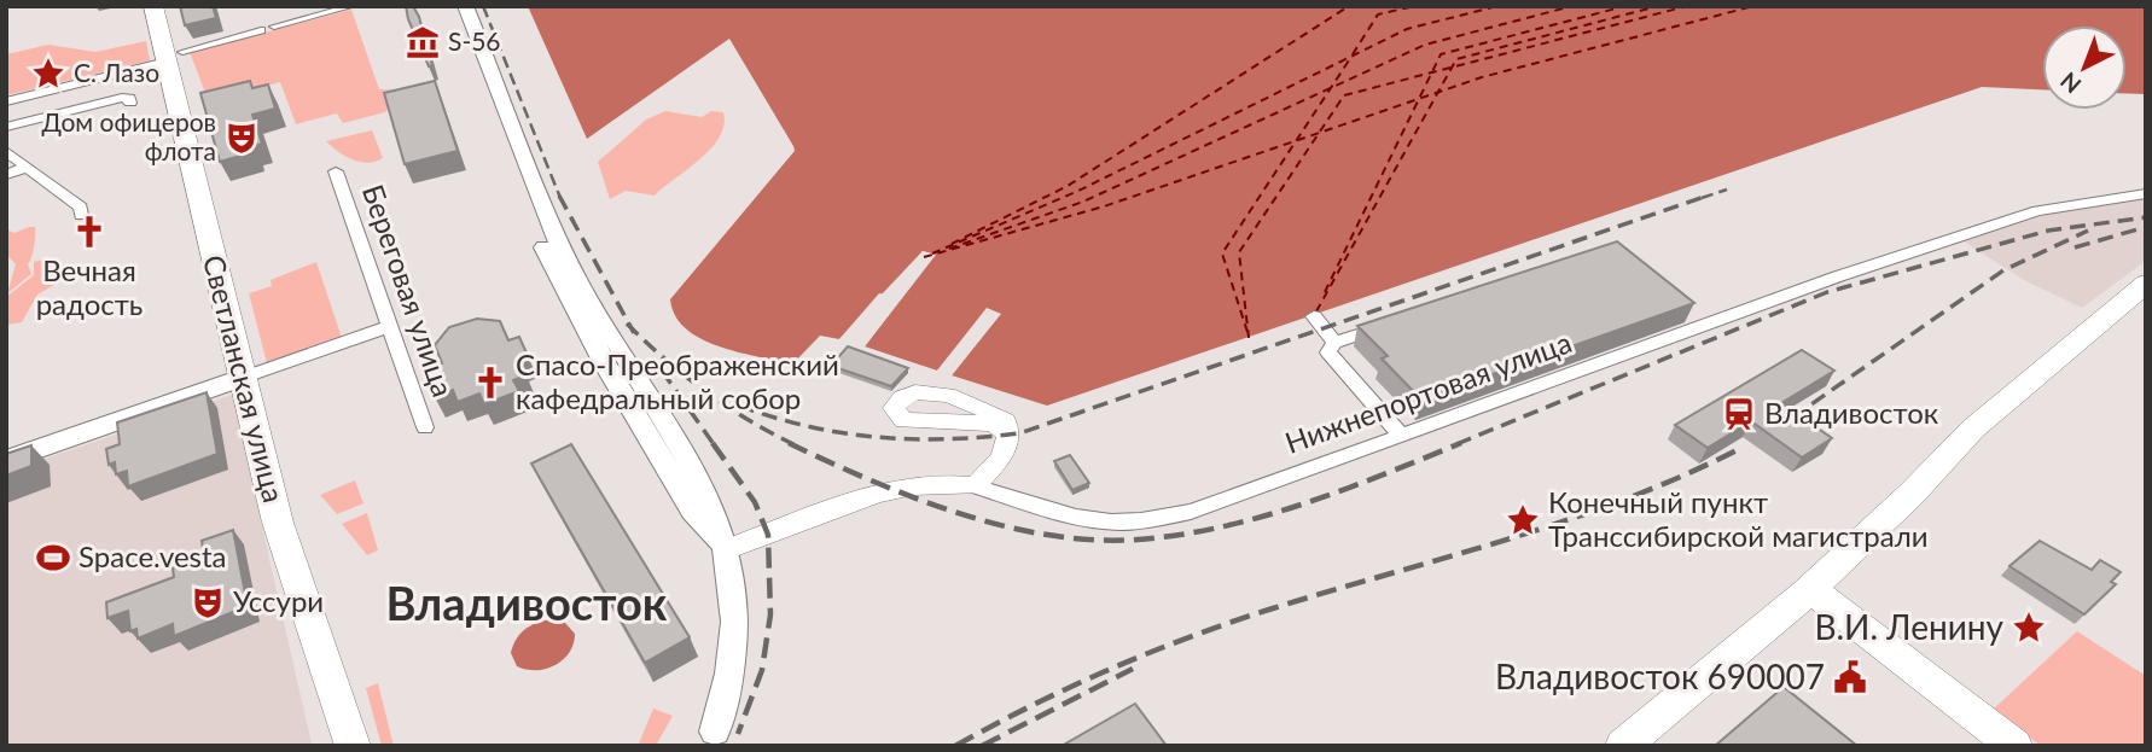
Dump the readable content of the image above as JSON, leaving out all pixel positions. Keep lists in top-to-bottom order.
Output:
{
  "streets": {
    "main road": ["Светланская улица"],
    "street": ["Береговая улица", "Нижнепортовая улица"]
  },
  "districts": ["Владивосток"],
  "places": {
    "museum": ["S-56"],
    "place": ["С. Лазо", "Конечный пункт Транссибирской магистрали", "В.И. Ленину"],
    "theatre": ["Дом офицеров флота", "Уссури"],
    "church": ["Вечная радость", "Спасо-Преображенский кафедральный собор"],
    "station": ["Владивосток"],
    "sports": ["Space.vesta"],
    "public building": ["Владивосток 690007"]
  },
  "north": "bottom left"
}
